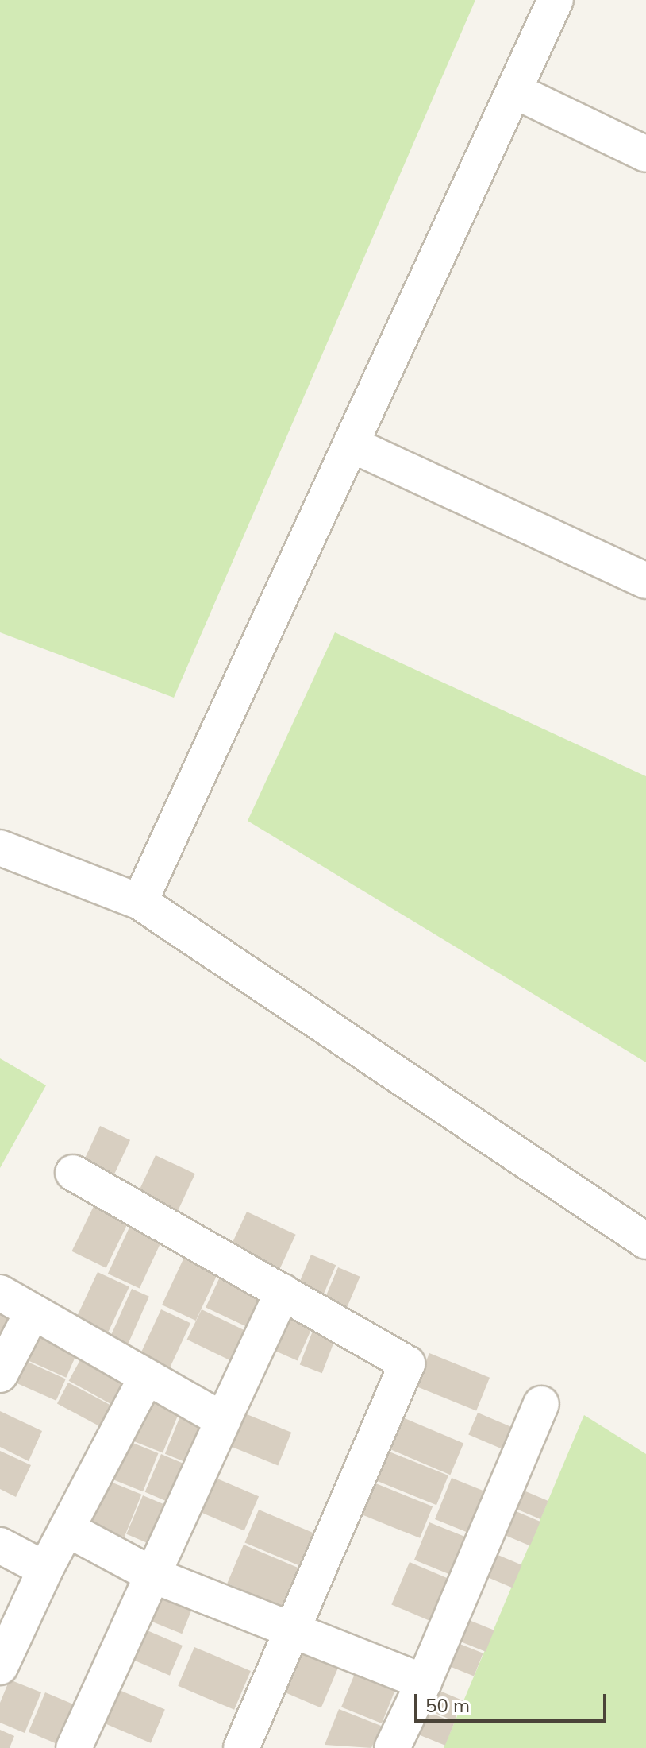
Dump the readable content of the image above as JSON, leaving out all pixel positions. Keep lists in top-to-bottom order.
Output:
{
  "scale_bar": "50 m"
}
